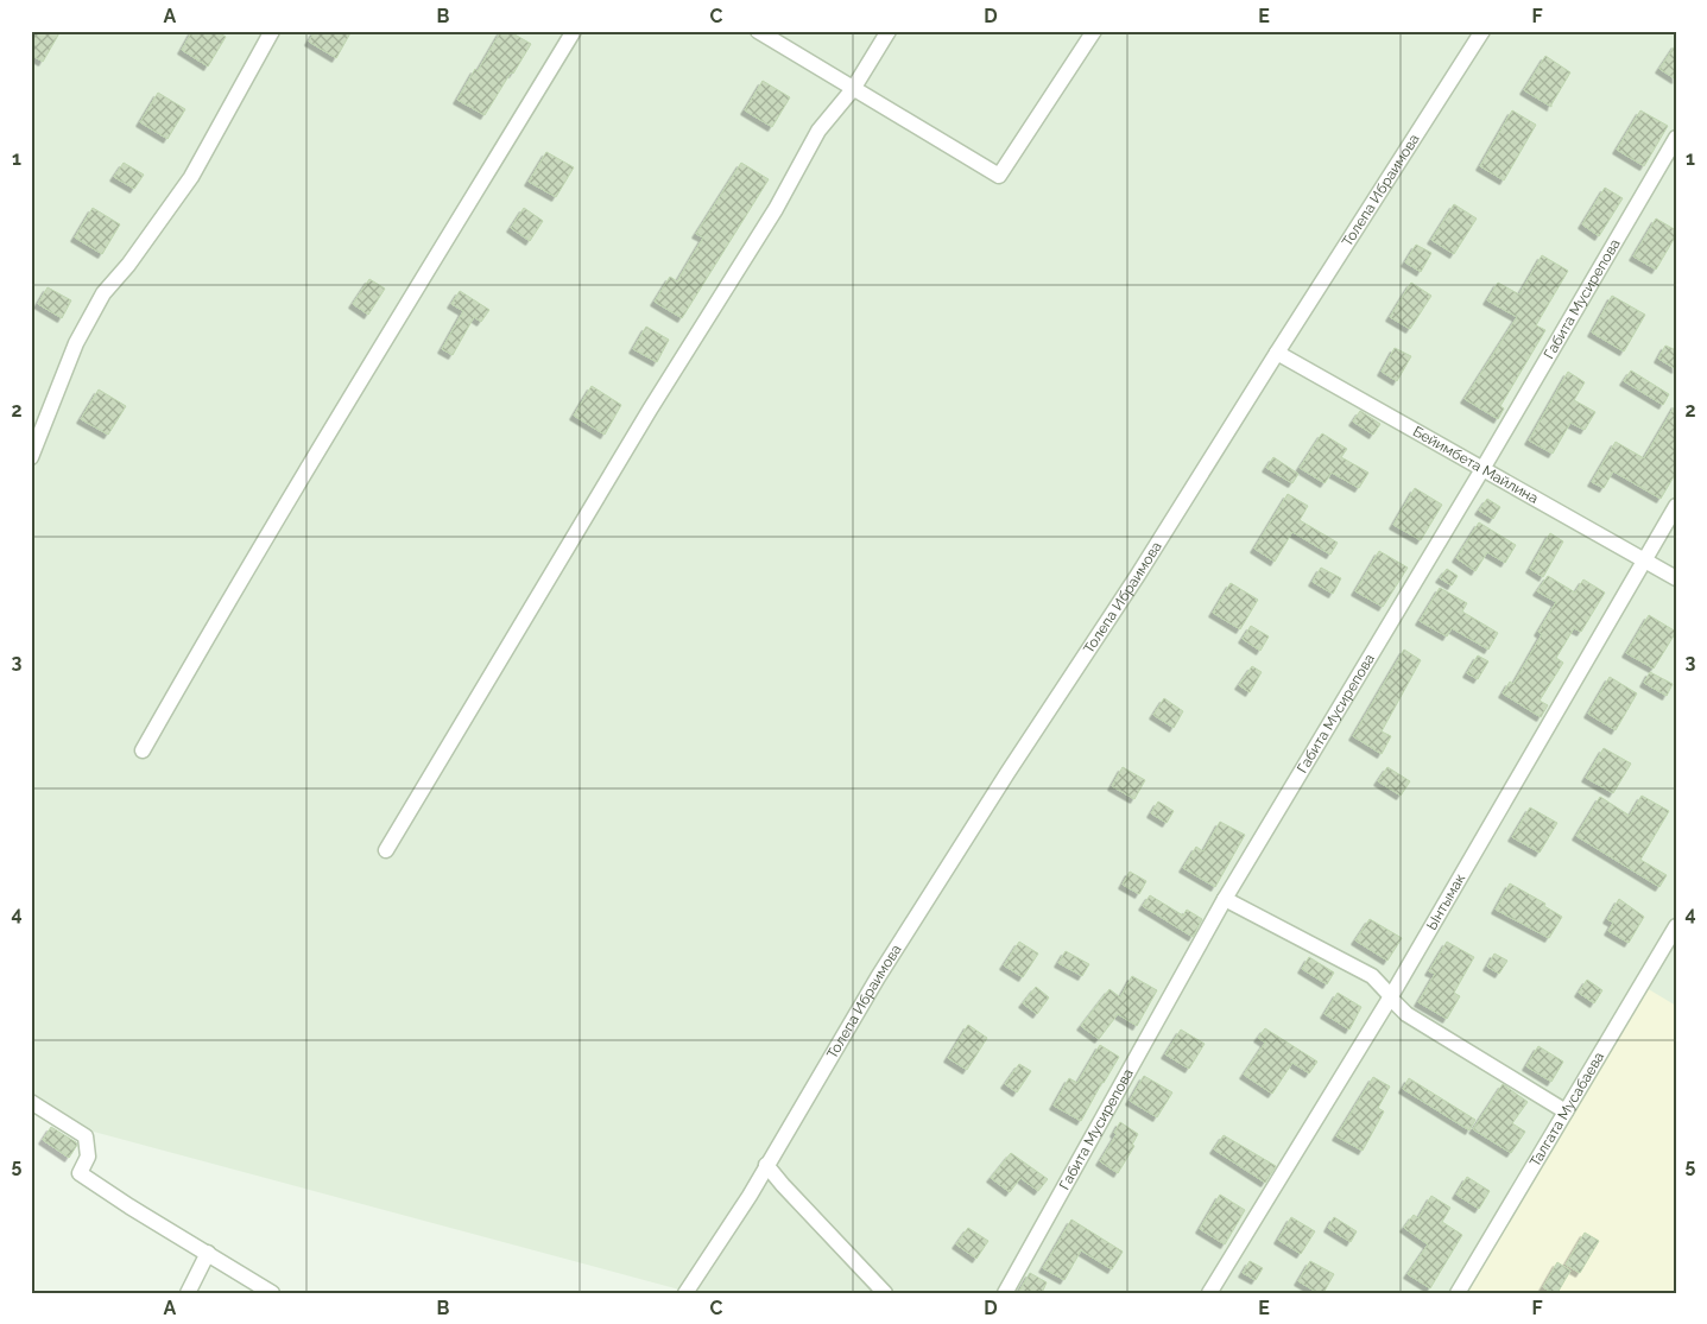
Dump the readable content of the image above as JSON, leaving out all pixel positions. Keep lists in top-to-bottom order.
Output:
{
  "streets": {
    "street": [
      "Толепа Ибраимова",
      "Габита Мусирепова",
      "Бейимбета Майлина",
      "Ынтымак",
      "Талгата Мусабаева"
    ]
  },
  "crossings": [
    ["Толепа Ибраимова", "Бейимбета Майлина"],
    ["Габита Мусирепова", "Бейимбета Майлина"],
    ["Бейимбета Майлина", "Ынтымак"]
  ],
  "grid": {
    "columns": [
      "A",
      "B",
      "C",
      "D",
      "E",
      "F"
    ],
    "rows": [
      "1",
      "2",
      "3",
      "4",
      "5"
    ]
  }
}
